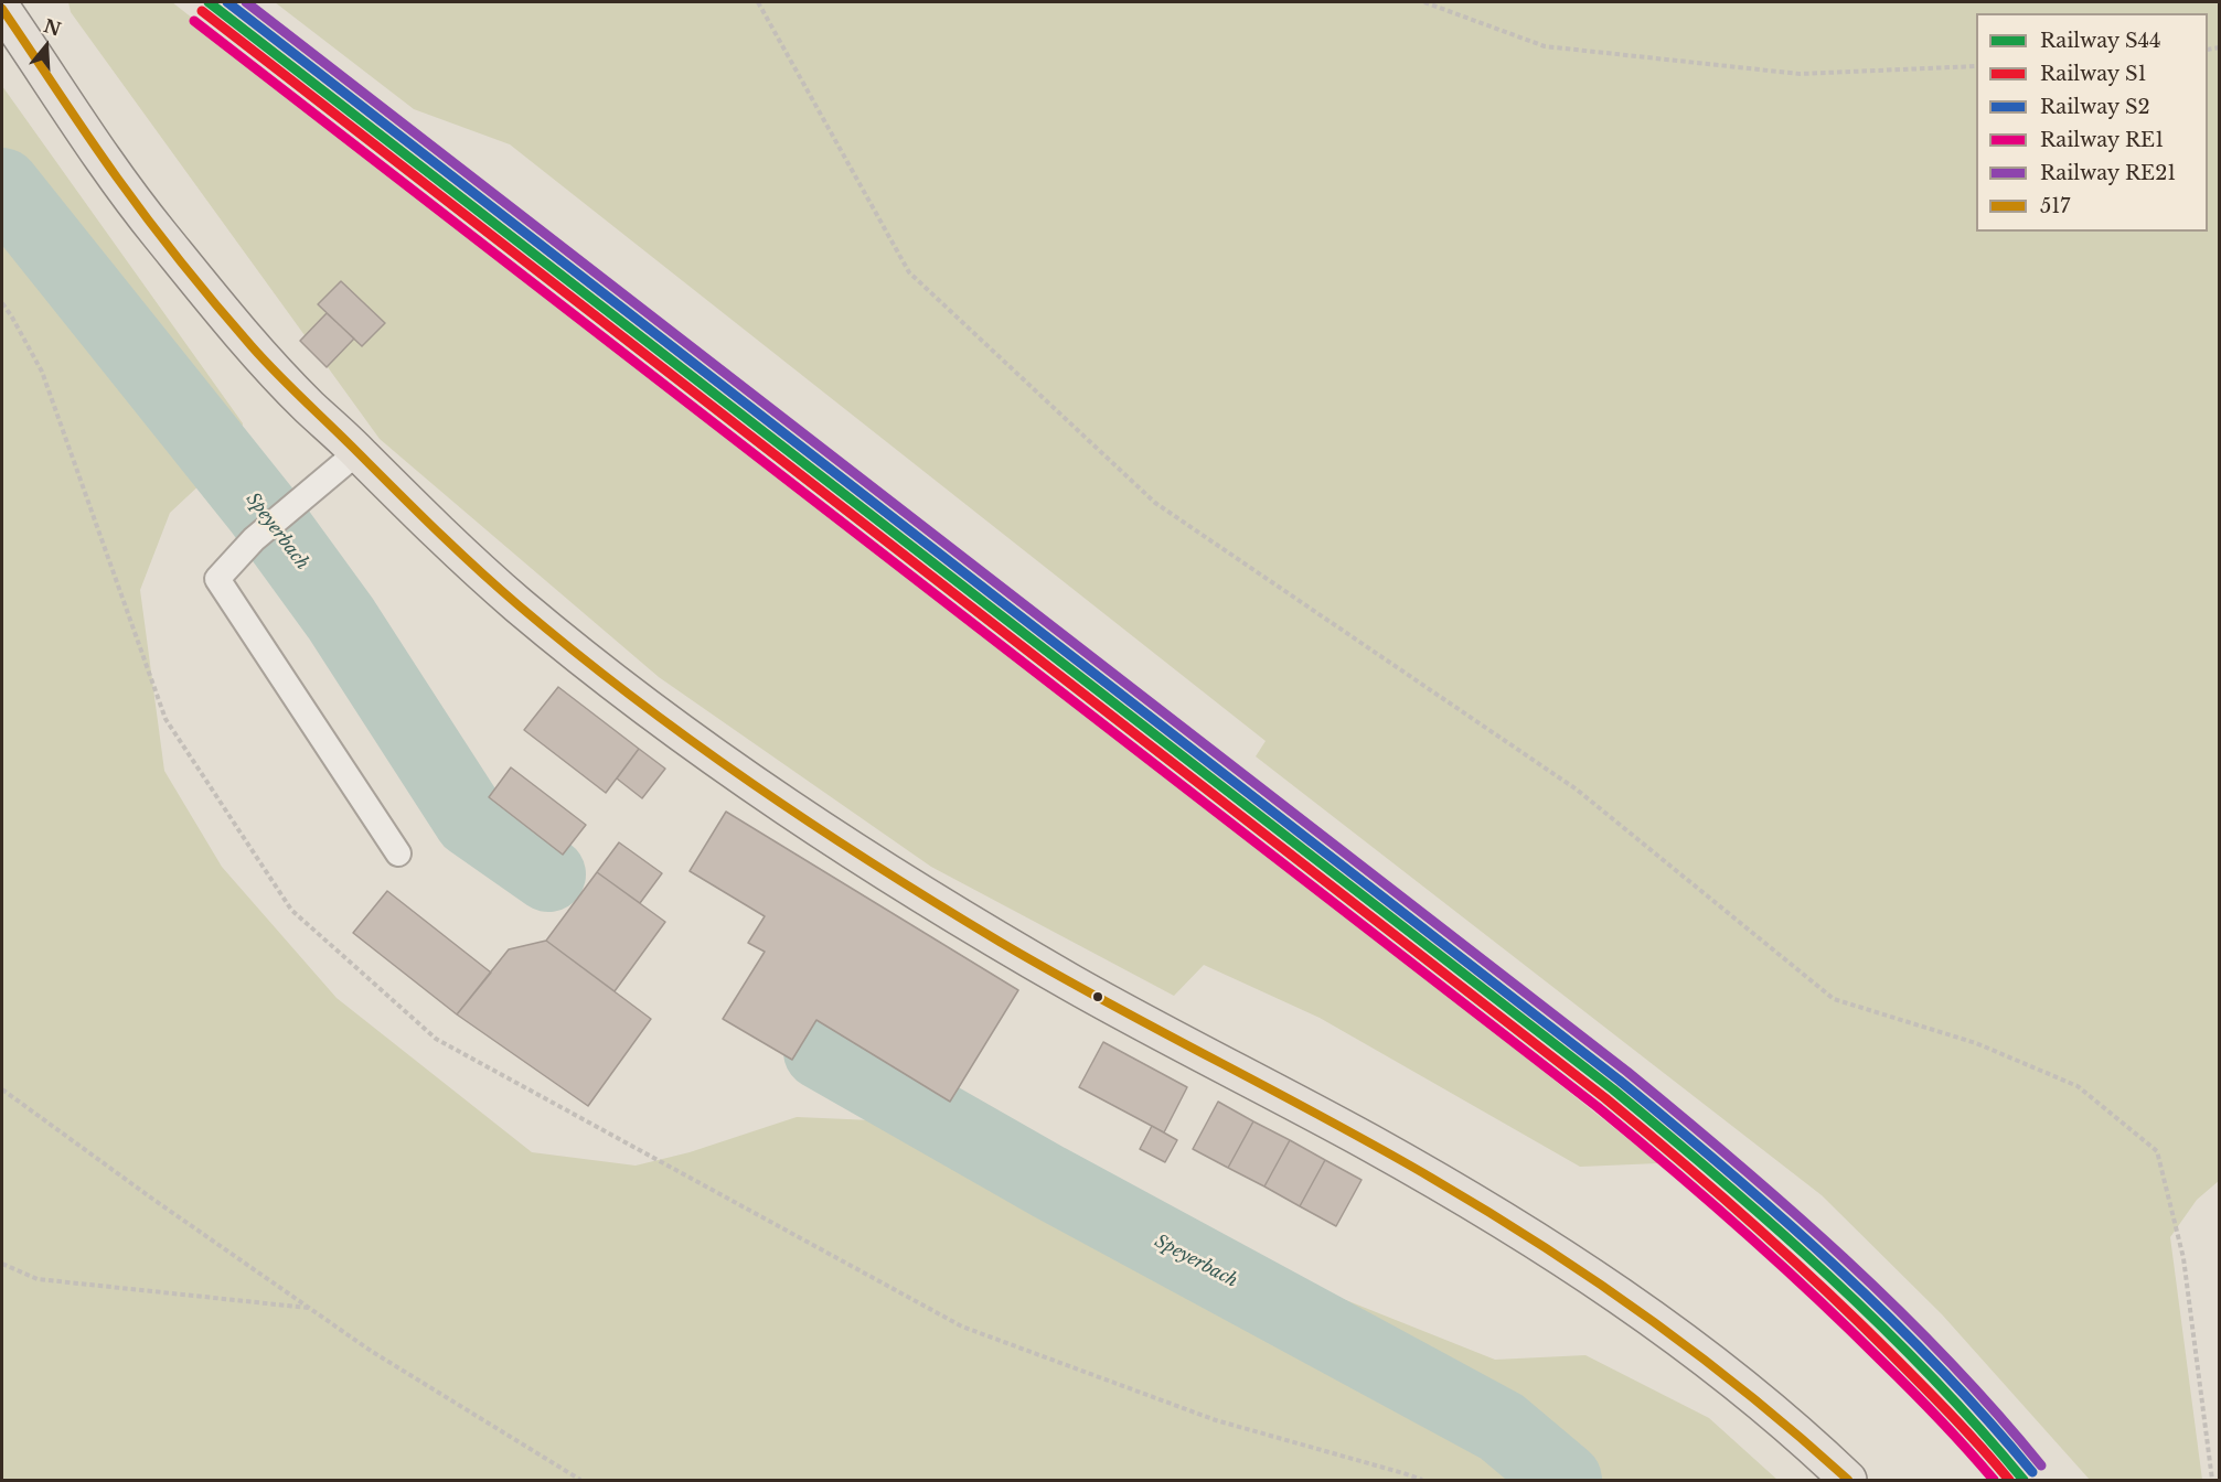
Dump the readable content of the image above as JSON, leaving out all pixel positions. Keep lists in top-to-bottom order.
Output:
{
  "water": ["Speyerbach"],
  "lines": [
    "rail line S44",
    "rail line S2",
    "rail line RE21",
    "transit line 517",
    "rail line S1",
    "rail line RE1"
  ],
  "legend": [
    "Railway S44",
    "Railway S1",
    "Railway S2",
    "Railway RE1",
    "Railway RE21",
    "517"
  ],
  "north": "top"
}
